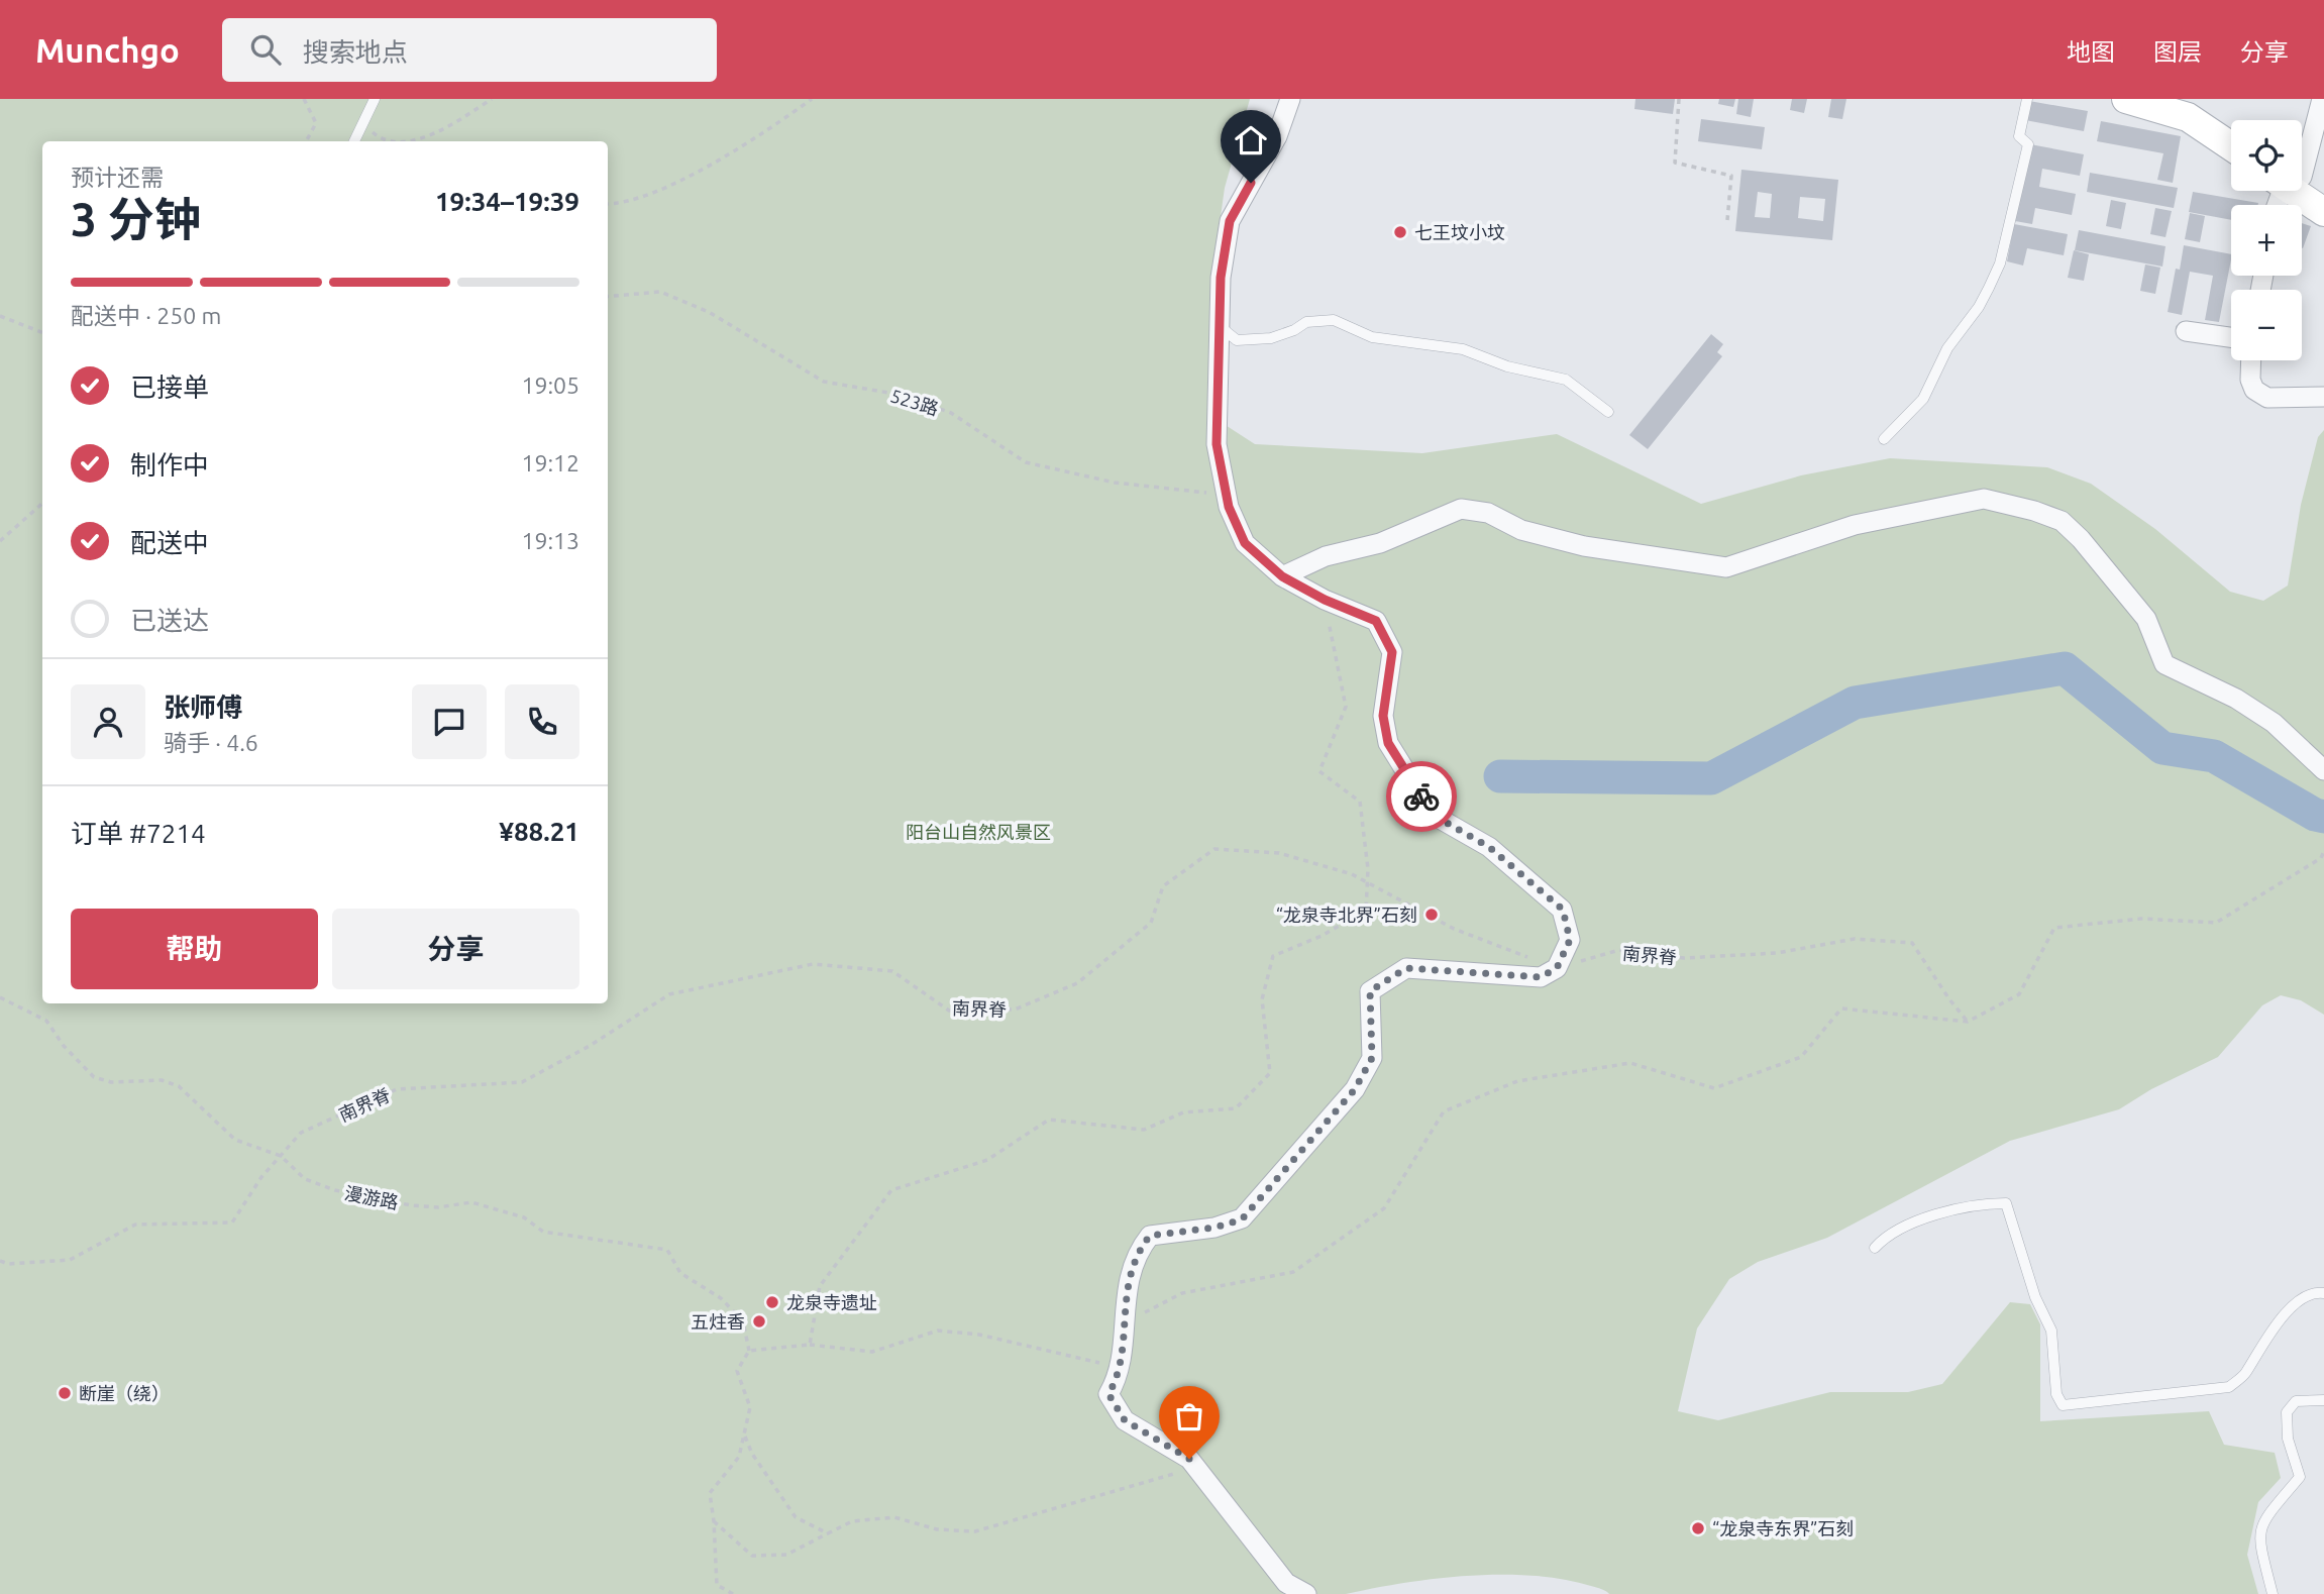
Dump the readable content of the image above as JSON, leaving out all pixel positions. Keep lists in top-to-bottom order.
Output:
{
  "streets": {
    "path": ["523路", "南界脊", "漫游路"]
  },
  "crossings": [
    ["南界脊", "漫游路"]
  ],
  "parks": ["阳台山自然风景区"],
  "places": [
    "七王坟小坟",
    "“龙泉寺北界”石刻",
    "龙泉寺遗址",
    "五炷香",
    "断崖（绕）",
    "“龙泉寺东界”石刻"
  ],
  "page": {
    "header": "Munchgo",
    "search": "搜索地点",
    "nav": ["地图", "图层", "分享"],
    "map_buttons": ["+", "−"],
    "heading": ["3 分钟", "预计还需", "19:34–19:39"],
    "panel": [
      "张师傅",
      "骑手 · 4.6",
      "订单 #7214",
      "¥88.21"
    ],
    "bar": "配送中 · 250 m",
    "list": [
      ["已接单", "19:05"],
      ["制作中", "19:12"],
      ["配送中", "19:13"],
      "已送达"
    ],
    "buttons": ["帮助", "分享"]
  }
}
